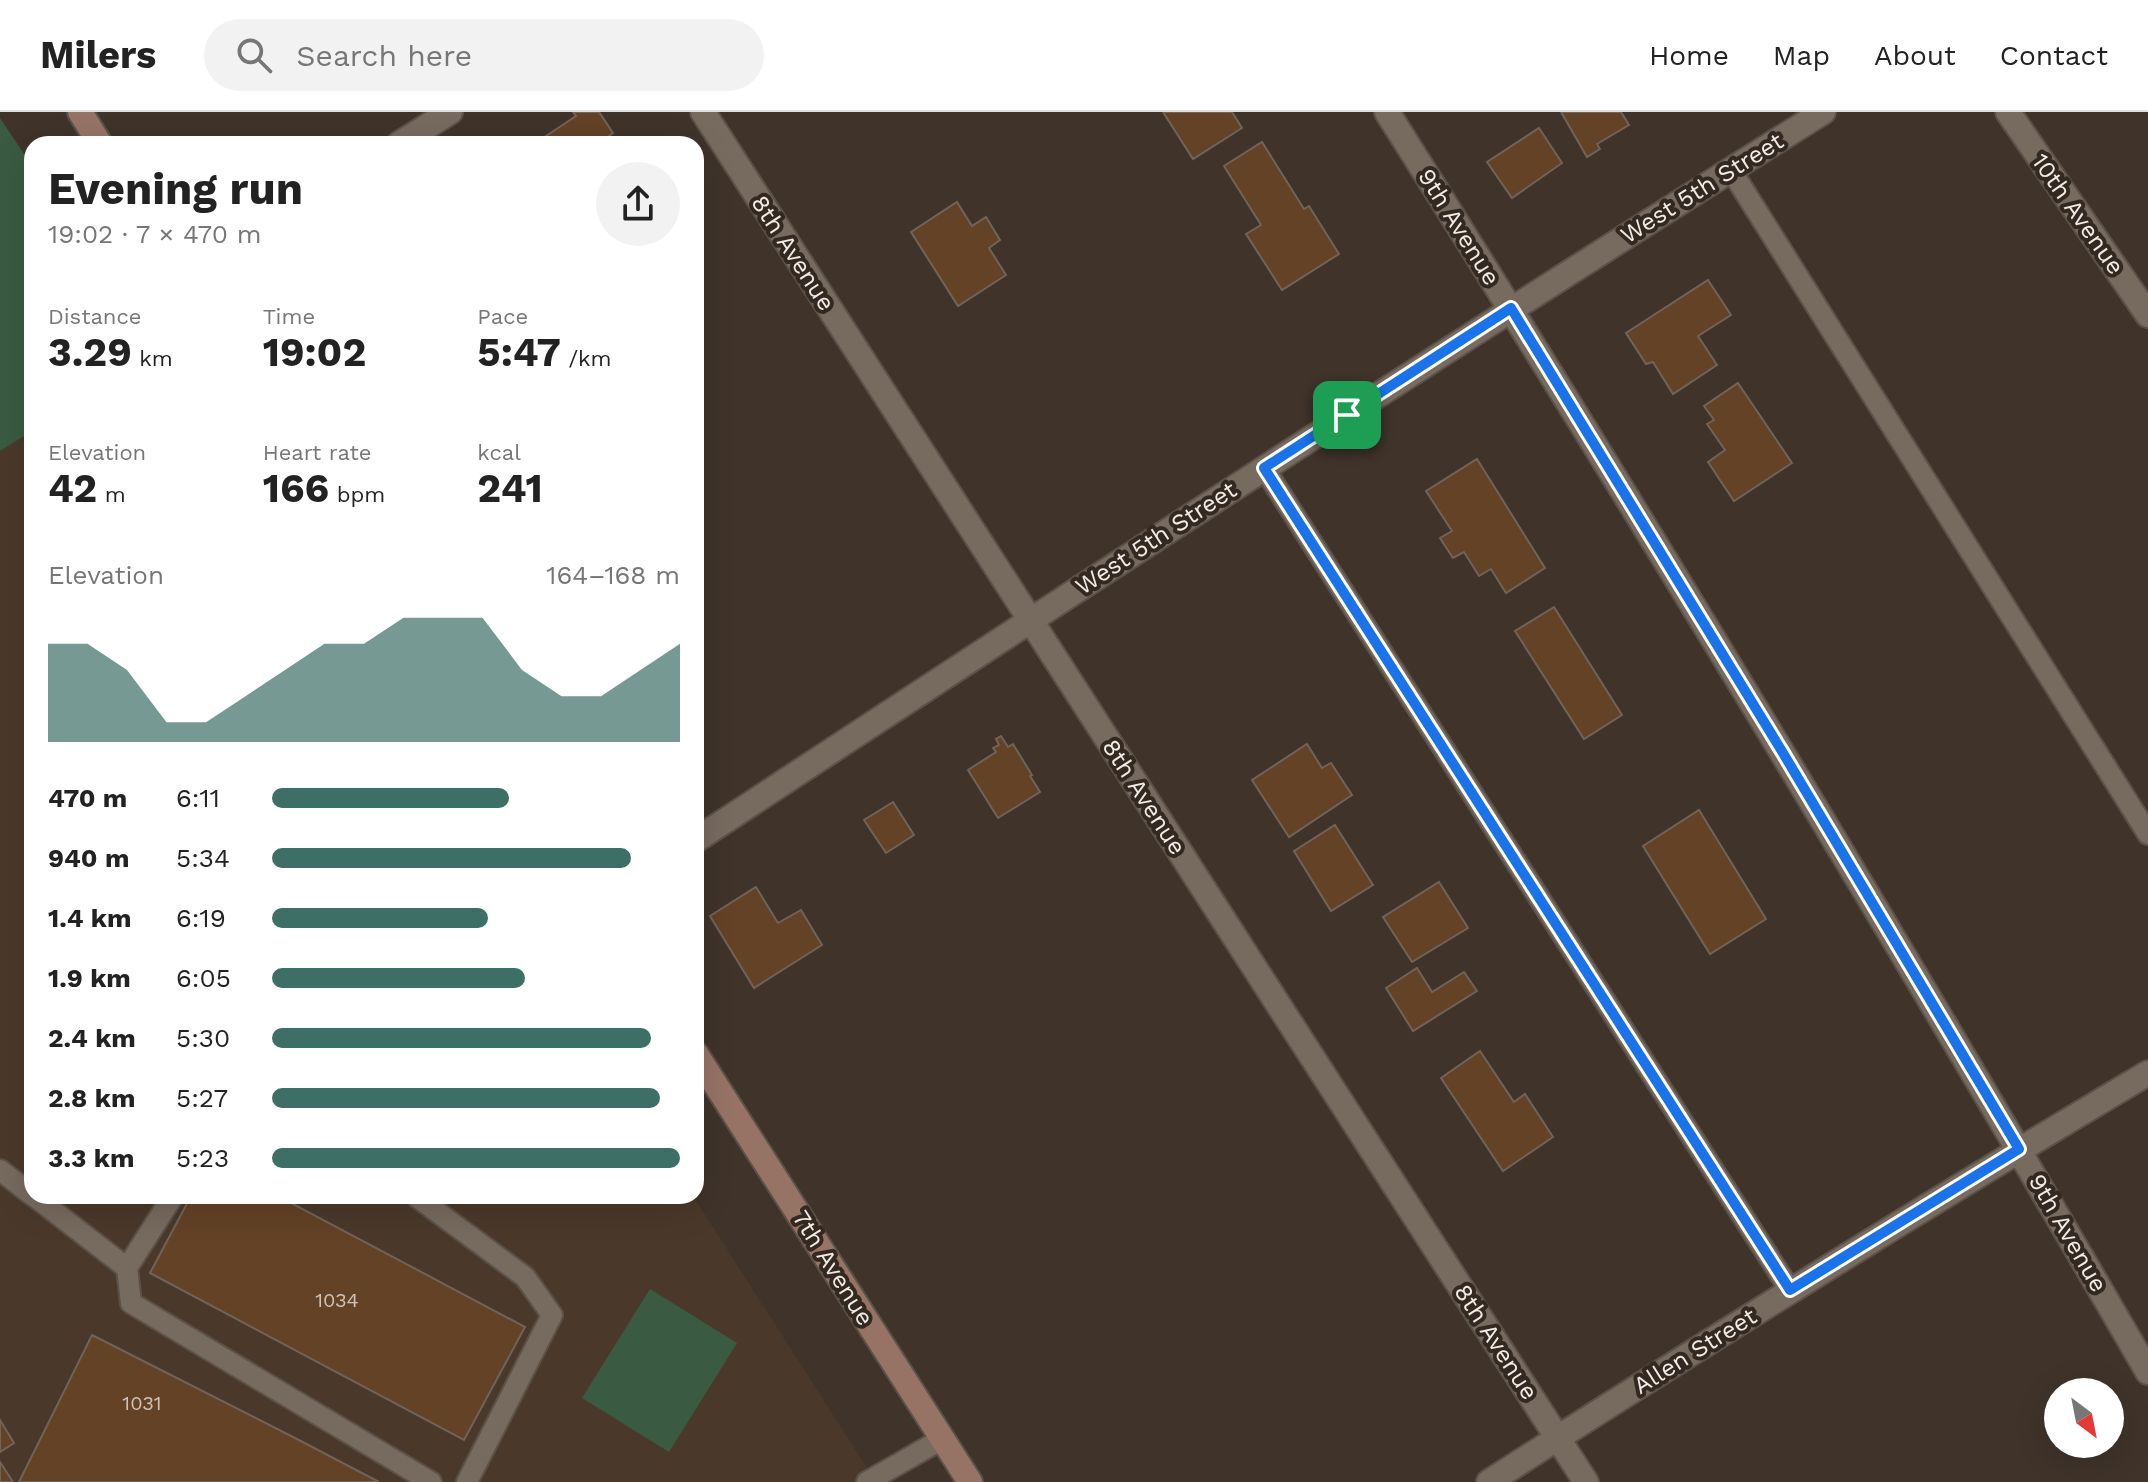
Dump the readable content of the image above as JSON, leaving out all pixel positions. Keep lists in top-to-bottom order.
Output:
{
  "streets": {
    "street": [
      "West 5th Street",
      "10th Avenue",
      "9th Avenue",
      "8th Avenue",
      "7th Avenue",
      "Allen Street"
    ]
  },
  "crossings": [
    ["West 5th Street", "9th Avenue"],
    ["West 5th Street", "8th Avenue"],
    ["9th Avenue", "Allen Street"],
    ["8th Avenue", "Allen Street"]
  ],
  "house_numbers": ["1034", "1031"],
  "north": "bottom right",
  "page": {
    "header": "Milers",
    "search": "Search here",
    "nav": [
      "Home",
      "Map",
      "About",
      "Contact"
    ],
    "heading": ["Evening run", "19:02 · 7 × 470 m"],
    "stats": [
      ["Distance", "3.29 km"],
      ["Time", "19:02"],
      ["Pace", "5:47 /km"],
      ["Elevation", "42 m"],
      ["Heart rate", "166 bpm"],
      ["kcal", "241"]
    ],
    "chart": ["Elevation", "164–168 m"],
    "list": [
      {
        "name": "470 m",
        "note": "6:11"
      },
      {
        "name": "940 m",
        "note": "5:34"
      },
      {
        "name": "1.4 km",
        "note": "6:19"
      },
      {
        "name": "1.9 km",
        "note": "6:05"
      },
      {
        "name": "2.4 km",
        "note": "5:30"
      },
      {
        "name": "2.8 km",
        "note": "5:27"
      },
      {
        "name": "3.3 km",
        "note": "5:23"
      }
    ]
  }
}
